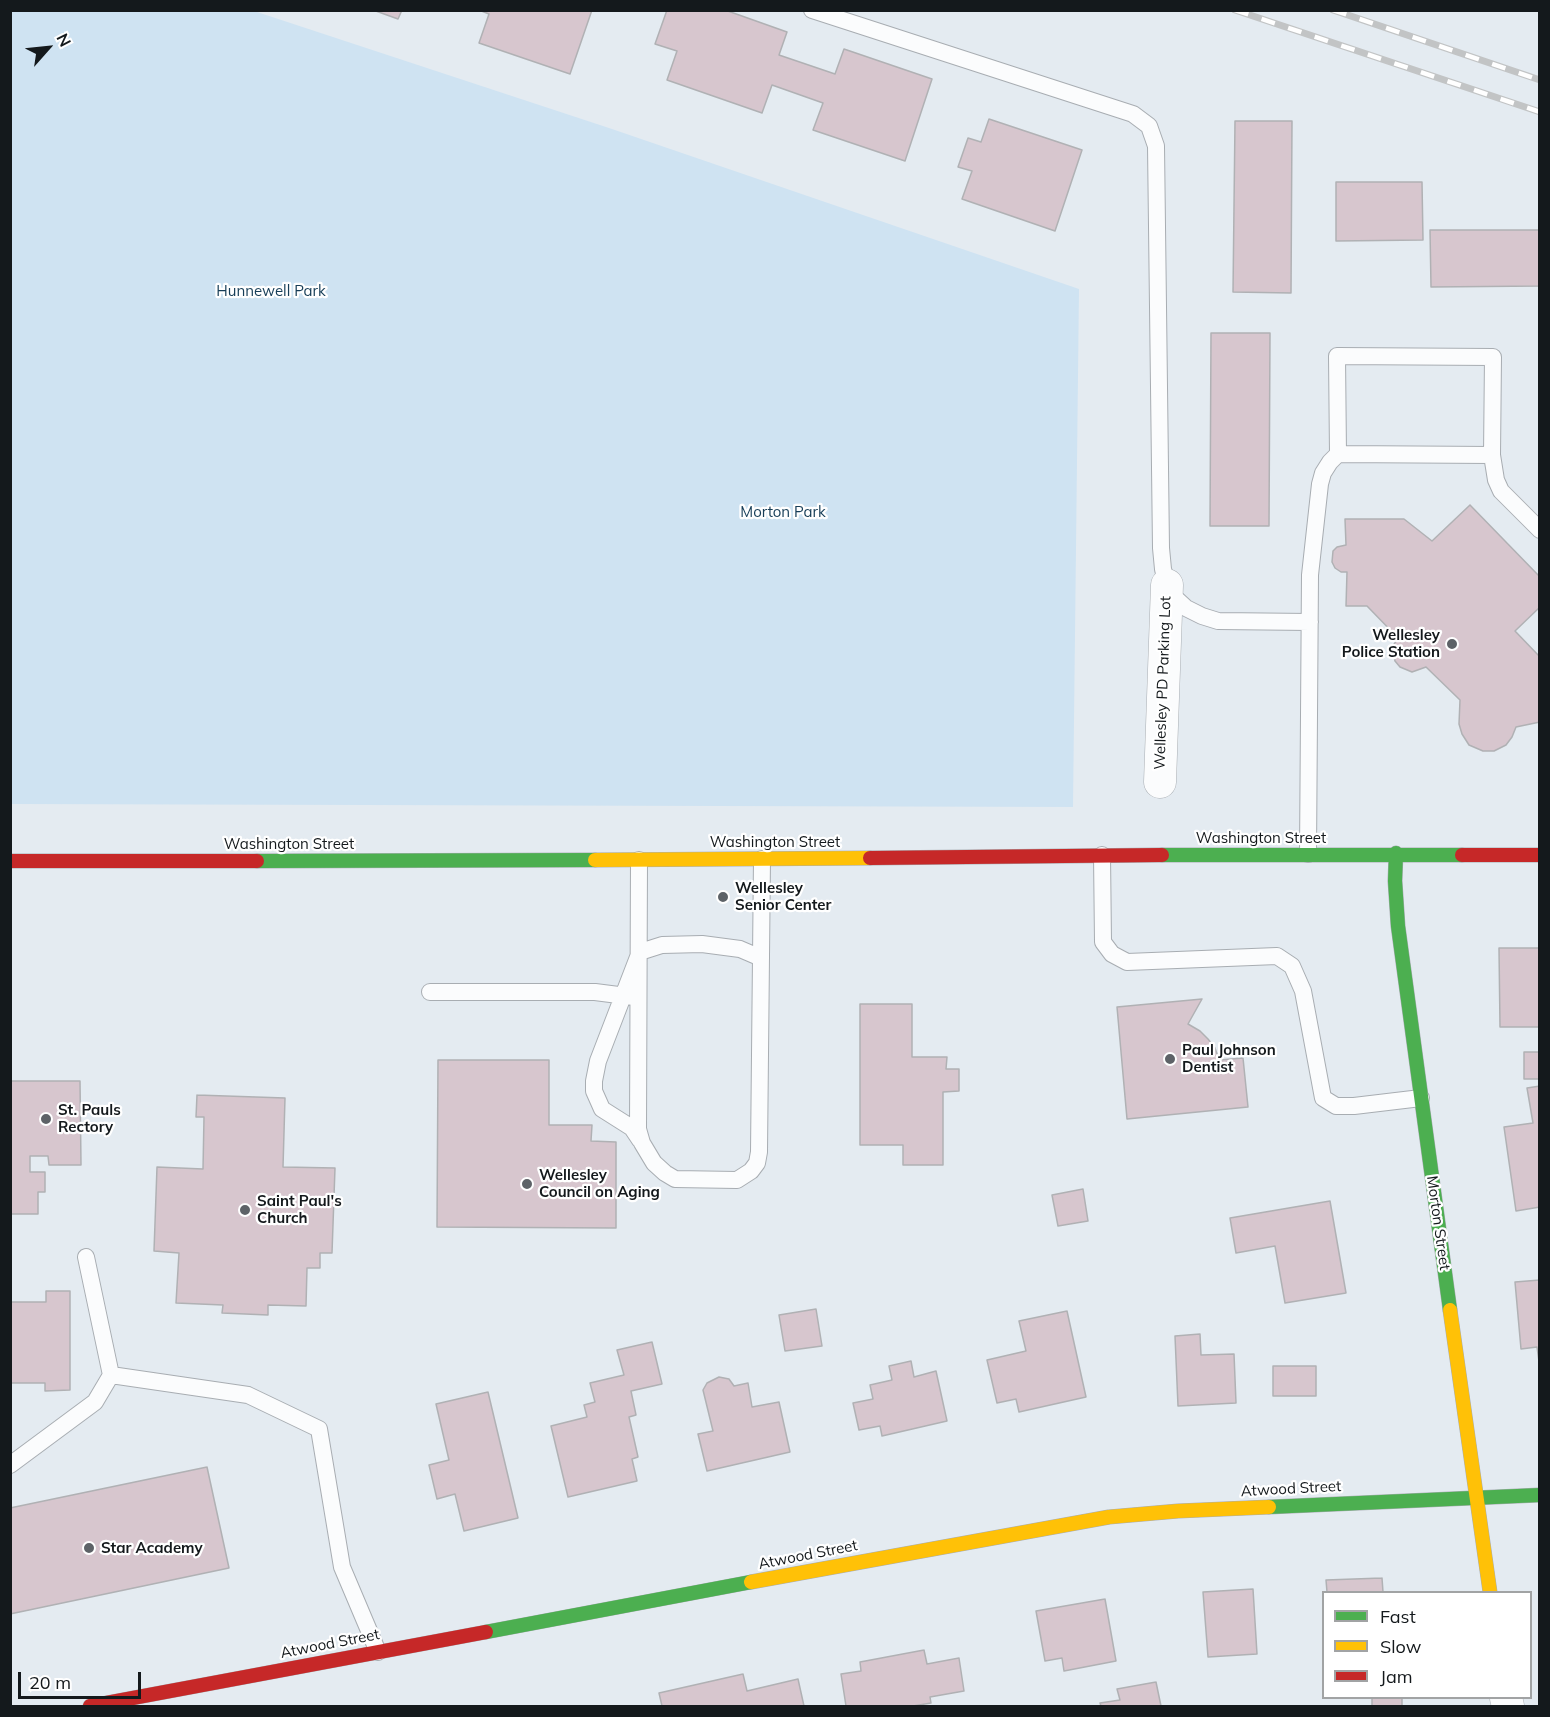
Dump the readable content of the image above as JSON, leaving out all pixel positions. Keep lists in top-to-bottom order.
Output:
{
  "streets": {
    "street": [
      "Wellesley PD Parking Lot",
      "Washington Street",
      "Morton Street",
      "Atwood Street"
    ]
  },
  "crossings": [
    ["Washington Street", "Morton Street"],
    ["Morton Street", "Atwood Street"]
  ],
  "parks": ["Hunnewell Park", "Morton Park"],
  "places": [
    "Wellesley Police Station",
    "Wellesley Senior Center",
    "Paul Johnson Dentist",
    "St. Pauls Rectory",
    "Wellesley Council on Aging",
    "Saint Paul's Church",
    "Star Academy"
  ],
  "legend": ["Fast", "Slow", "Jam"],
  "scale_bar": "20 m",
  "north": "top right"
}
